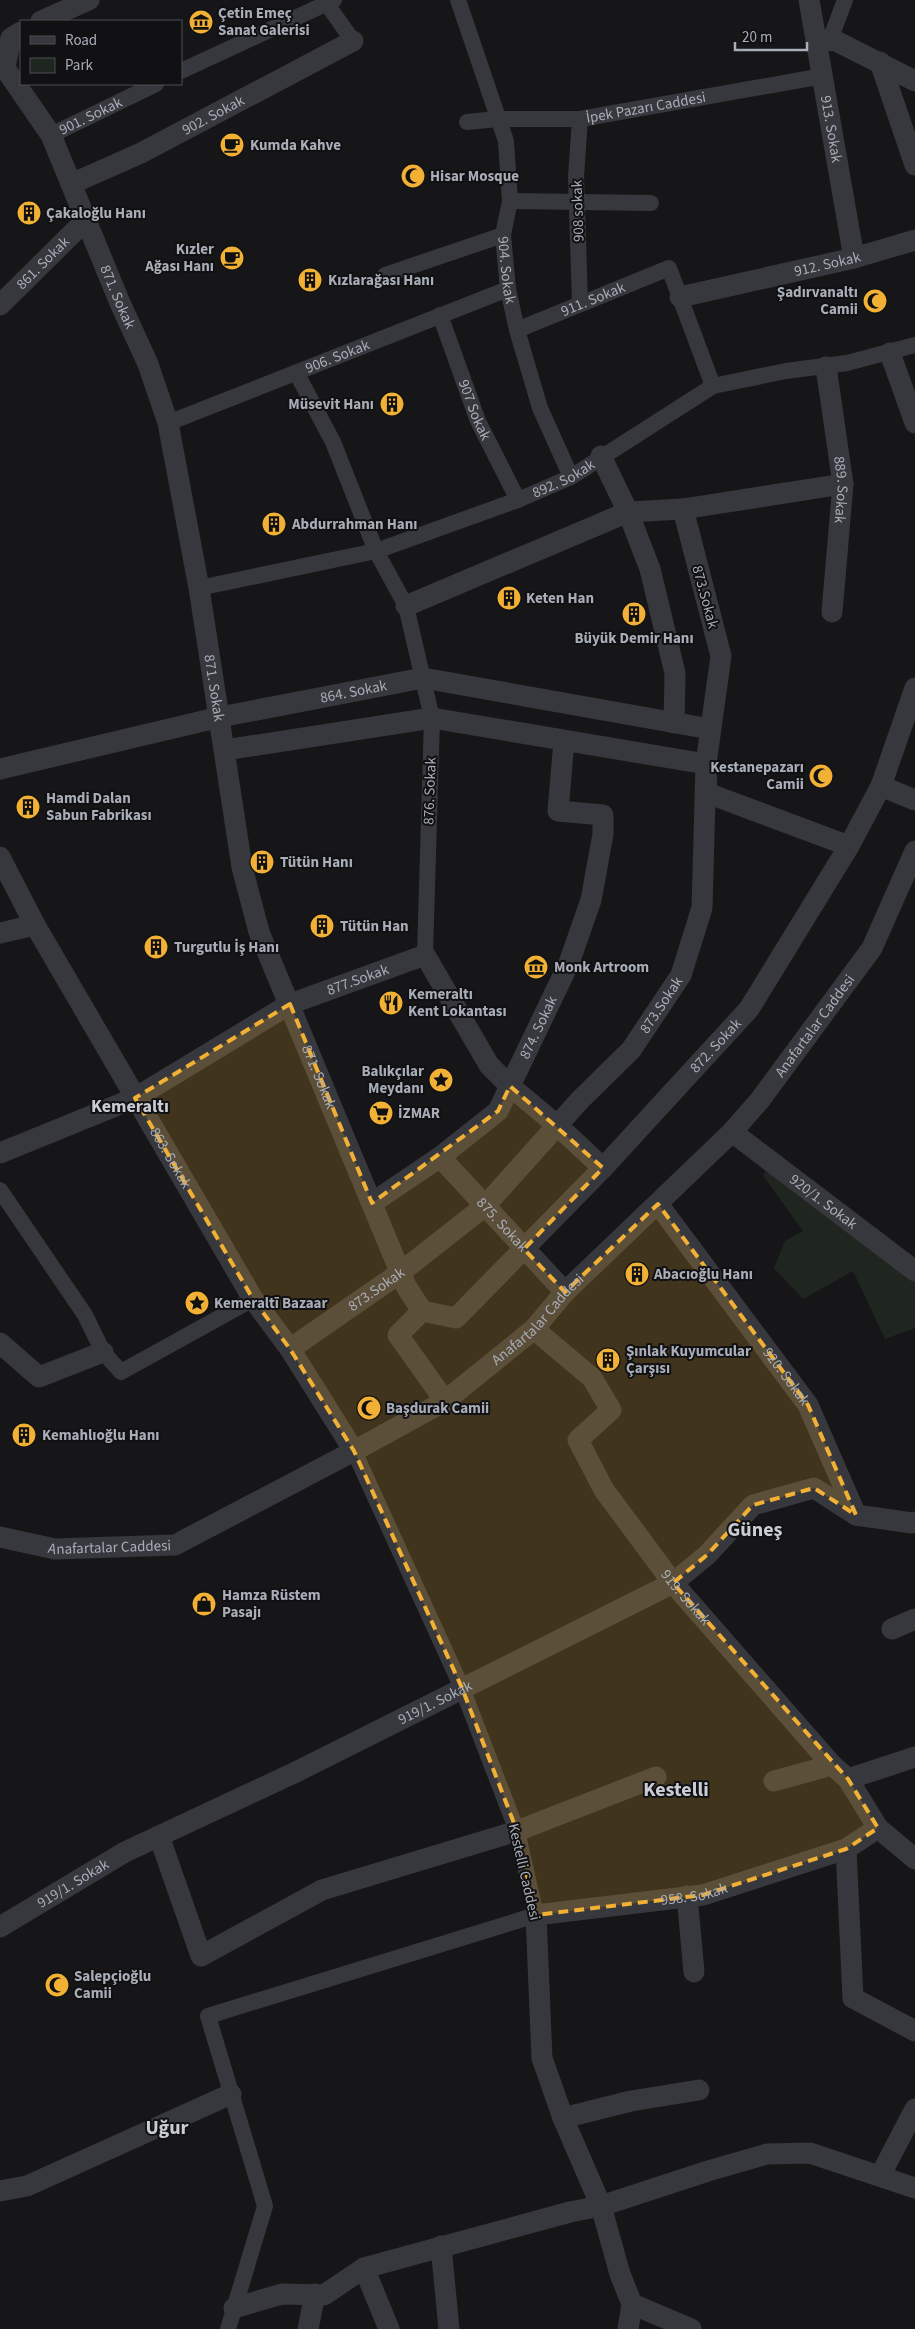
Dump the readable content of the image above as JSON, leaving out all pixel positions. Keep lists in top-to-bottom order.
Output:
{
  "streets": {
    "street": [
      "İpek Pazarı Caddesi",
      "902. Sokak",
      "901. Sokak",
      "913. Sokak",
      "908 sokak",
      "861. Sokak",
      "912. Sokak",
      "904. Sokak",
      "871. Sokak",
      "911. Sokak",
      "906. Sokak",
      "907 Sokak",
      "892. Sokak",
      "889. Sokak",
      "873.Sokak",
      "864. Sokak",
      "876. Sokak",
      "877.Sokak",
      "Anafartalar Caddesi",
      "874. Sokak",
      "872. Sokak",
      "863. Sokak",
      "920/1. Sokak",
      "875. Sokak",
      "920. Sokak",
      "919. Sokak",
      "919/1. Sokak",
      "Kestelli Caddesi",
      "958. Sokak"
    ]
  },
  "crossings": [
    ["İpek Pazarı Caddesi", "913. Sokak"],
    ["İpek Pazarı Caddesi", "908 sokak"],
    ["İpek Pazarı Caddesi", "904. Sokak"],
    ["902. Sokak", "871. Sokak"],
    ["901. Sokak", "871. Sokak"],
    ["913. Sokak", "912. Sokak"],
    ["908 sokak", "911. Sokak"],
    ["861. Sokak", "871. Sokak"],
    ["912. Sokak", "911. Sokak"],
    ["904. Sokak", "911. Sokak"],
    ["904. Sokak", "906. Sokak"],
    ["904. Sokak", "892. Sokak"],
    ["871. Sokak", "906. Sokak"],
    ["871. Sokak", "892. Sokak"],
    ["871. Sokak", "873.Sokak"],
    ["871. Sokak", "864. Sokak"],
    ["871. Sokak", "877.Sokak"],
    ["871. Sokak", "874. Sokak"],
    ["871. Sokak", "872. Sokak"],
    ["906. Sokak", "907 Sokak"],
    ["906. Sokak", "876. Sokak"],
    ["907 Sokak", "892. Sokak"],
    ["892. Sokak", "889. Sokak"],
    ["892. Sokak", "876. Sokak"],
    ["873.Sokak", "864. Sokak"],
    ["873.Sokak", "863. Sokak"],
    ["873.Sokak", "875. Sokak"],
    ["864. Sokak", "876. Sokak"],
    ["876. Sokak", "877.Sokak"],
    ["877.Sokak", "863. Sokak"],
    ["Anafartalar Caddesi", "863. Sokak"],
    ["Anafartalar Caddesi", "920/1. Sokak"],
    ["Anafartalar Caddesi", "875. Sokak"],
    ["Anafartalar Caddesi", "920. Sokak"],
    ["Anafartalar Caddesi", "919. Sokak"],
    ["Anafartalar Caddesi", "Kestelli Caddesi"],
    ["874. Sokak", "875. Sokak"],
    ["872. Sokak", "875. Sokak"],
    ["863. Sokak", "Kestelli Caddesi"],
    ["920. Sokak", "919/1. Sokak"],
    ["919. Sokak", "919/1. Sokak"],
    ["919. Sokak", "958. Sokak"],
    ["919/1. Sokak", "Kestelli Caddesi"],
    ["Kestelli Caddesi", "958. Sokak"]
  ],
  "districts": [
    "Kemeraltı",
    "Güneş",
    "Kestelli",
    "Uğur"
  ],
  "places": {
    "museum": ["Çetin Emeç Sanat Galerisi", "Monk Artroom"],
    "cafe": ["Kumda Kahve", "Kızler Ağası Hanı"],
    "mosque": [
      "Hisar Mosque",
      "Şadırvanaltı Camii",
      "Kestanepazarı Camii",
      "Başdurak Camii",
      "Salepçioğlu Camii"
    ],
    "building": [
      "Çakaloğlu Hanı",
      "Kızlarağası Hanı",
      "Müsevit Hanı",
      "Abdurrahman Hanı",
      "Keten Han",
      "Büyük Demir Hanı",
      "Hamdi Dalan Sabun Fabrikası",
      "Tütün Hanı",
      "Tütün Han",
      "Turgutlu İş Hanı",
      "Abacıoğlu Hanı",
      "Şınlak Kuyumcular Çarşısı",
      "Kemahlıoğlu Hanı"
    ],
    "restaurant": ["Kemeraltı Kent Lokantası"],
    "place": ["Balıkçılar Meydanı", "Kemeraltī Bazaar"],
    "supermarket": ["İZMAR"],
    "shop": ["Hamza Rüstem Pasajı"]
  },
  "legend": ["Road", "Park"],
  "scale_bar": "20 m"
}
